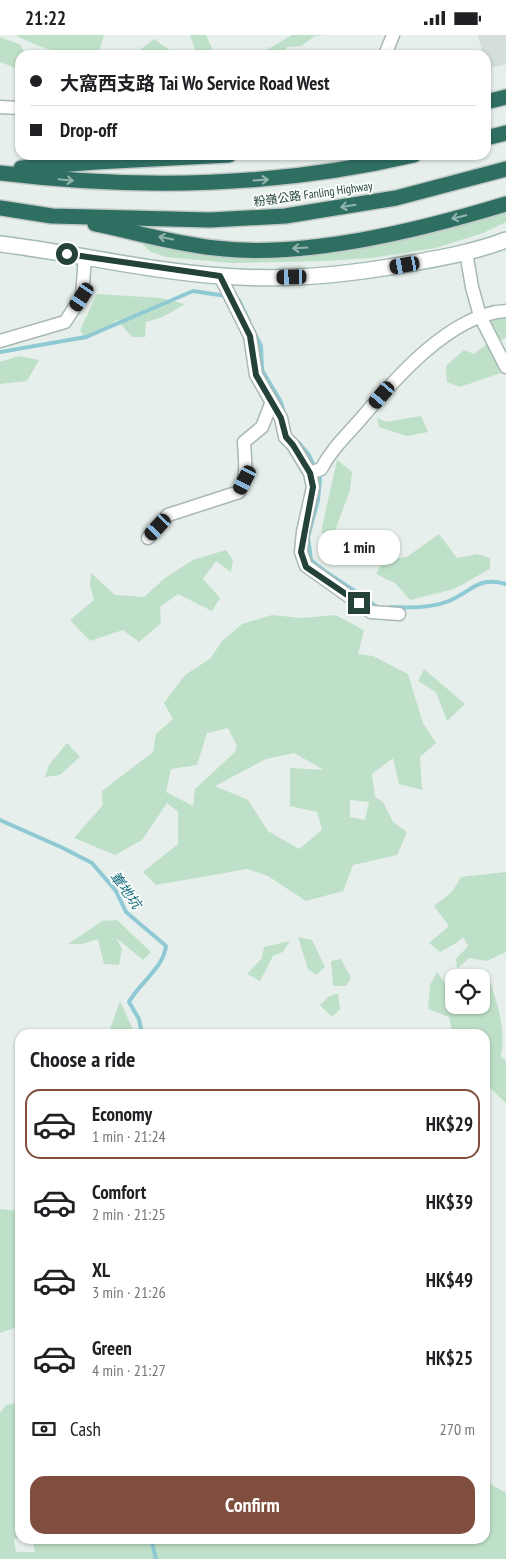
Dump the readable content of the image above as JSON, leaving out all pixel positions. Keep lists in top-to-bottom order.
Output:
{
  "streets": {
    "highway": ["粉嶺公路 Fanling Highway"]
  },
  "water": ["輋地坑"],
  "page": {
    "status": "21:22",
    "banner": ["大窩西支路 Tai Wo Service Road West", "Drop-off"],
    "bubble": "1 min",
    "heading": "Choose a ride",
    "list": [
      {
        "name": "Economy",
        "note": "1 min · 21:24",
        "value": "HK$29"
      },
      {
        "name": "Comfort",
        "note": "2 min · 21:25",
        "value": "HK$39"
      },
      {
        "name": "XL",
        "note": "3 min · 21:26",
        "value": "HK$49"
      },
      {
        "name": "Green",
        "note": "4 min · 21:27",
        "value": "HK$25"
      }
    ],
    "pay": ["Cash", "270 m"],
    "buttons": "Confirm"
  }
}
